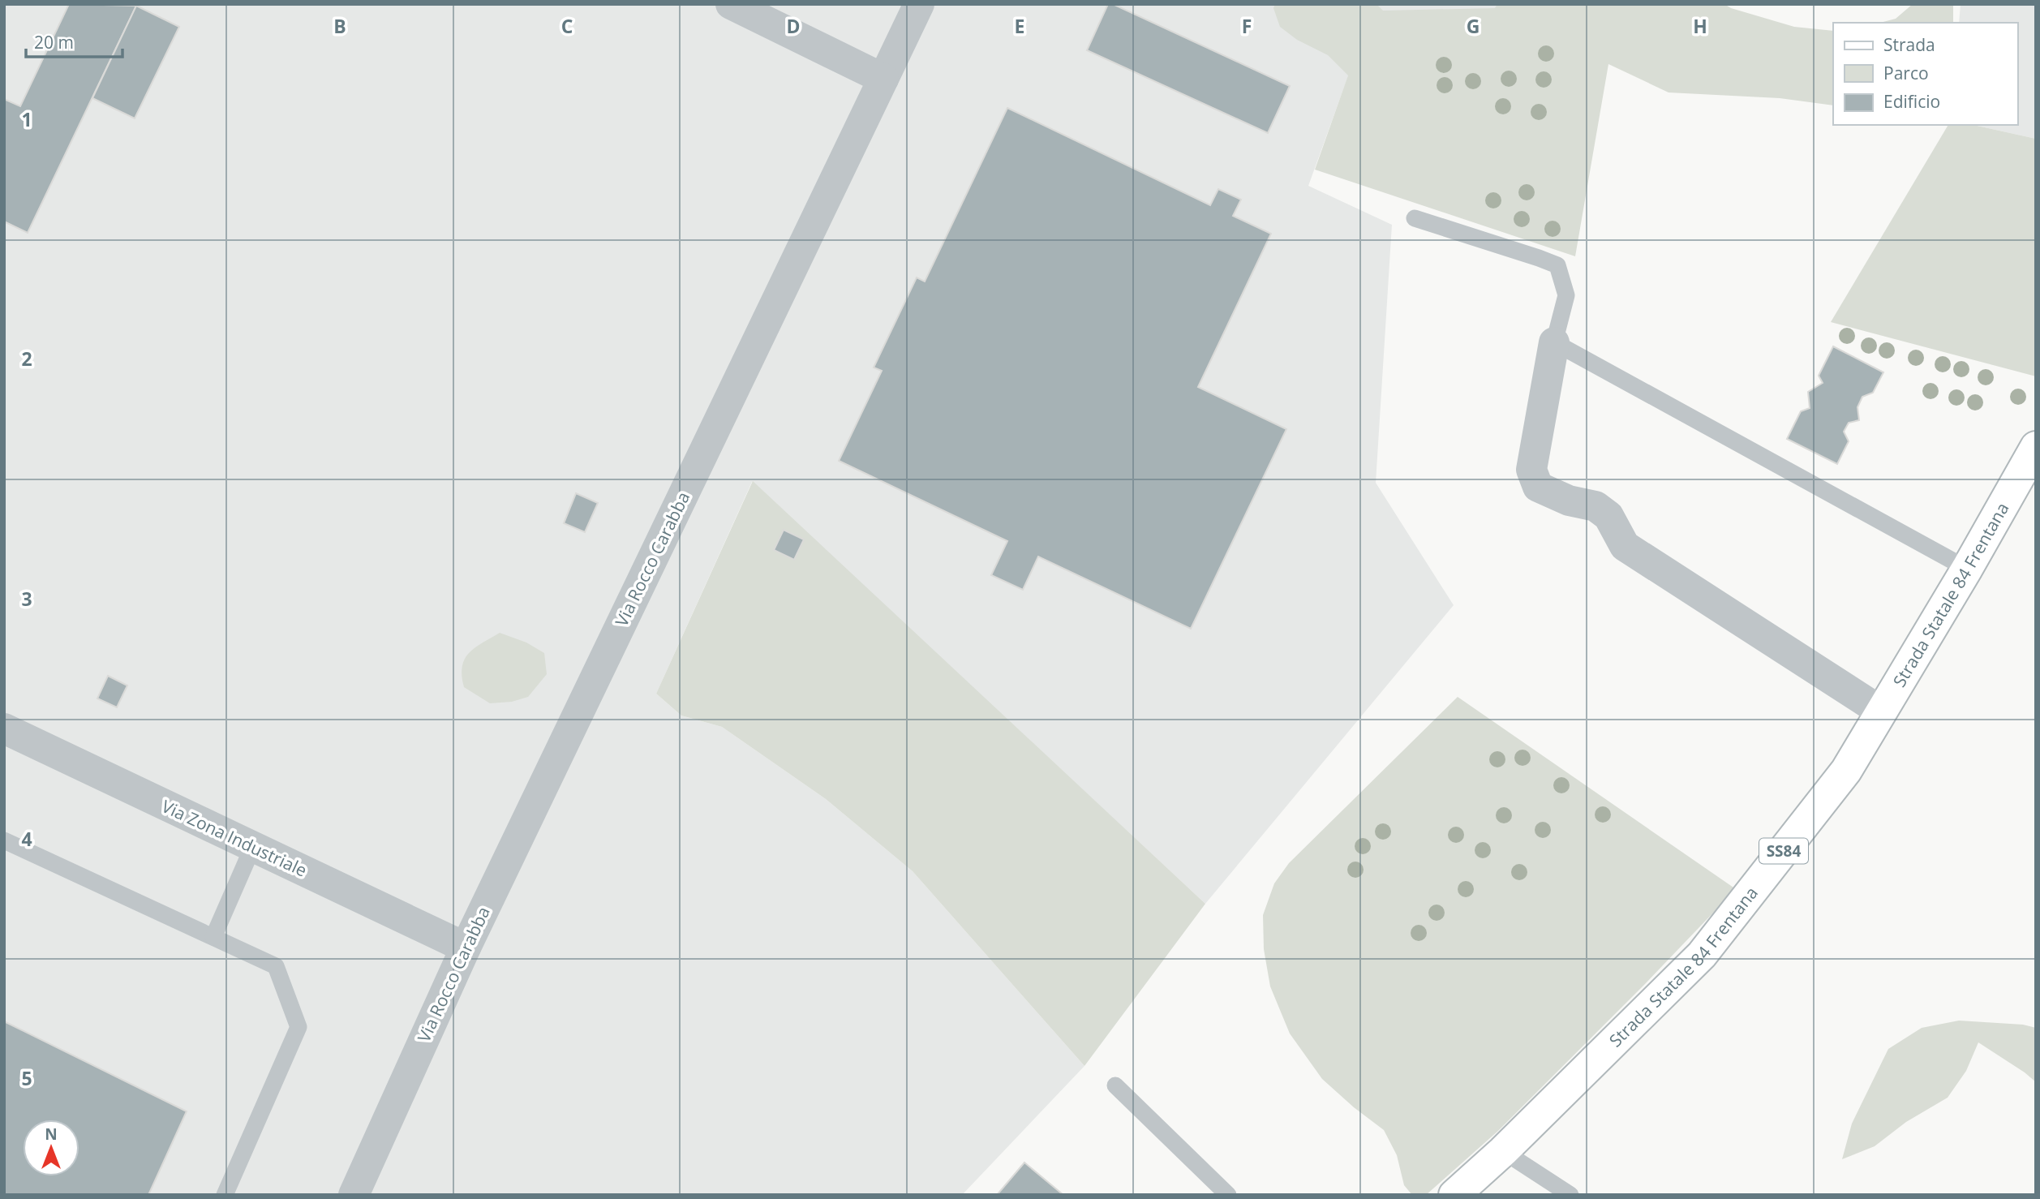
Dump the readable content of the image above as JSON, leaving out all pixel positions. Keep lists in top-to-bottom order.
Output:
{
  "streets": {
    "main road": ["Strada Statale 84 Frentana", "SS84"],
    "street": ["Via Rocco Carabba", "Via Zona Industriale"]
  },
  "crossings": [
    ["Via Rocco Carabba", "Via Zona Industriale"]
  ],
  "legend": ["Strada", "Parco", "Edificio"],
  "scale_bar": "20 m",
  "north": "top",
  "grid": {
    "columns": [
      "B",
      "C",
      "D",
      "E",
      "F",
      "G",
      "H"
    ],
    "rows": [
      "1",
      "2",
      "3",
      "4",
      "5"
    ]
  }
}
